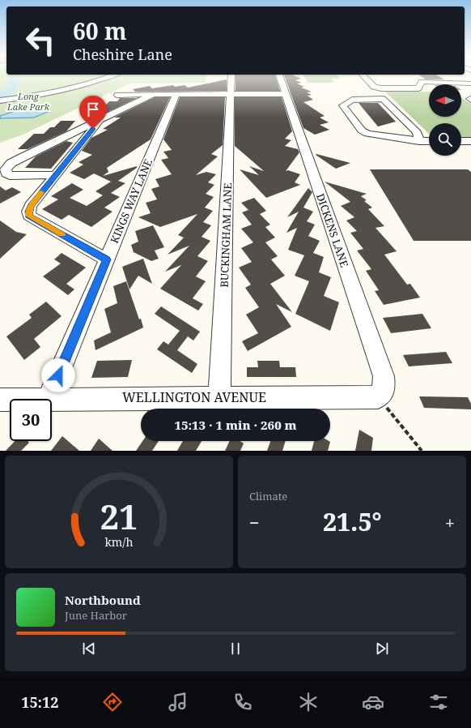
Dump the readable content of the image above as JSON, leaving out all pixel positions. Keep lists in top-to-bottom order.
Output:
{
  "streets": {
    "street": [
      "KINGS WAY LANE",
      "DICKENS LANE",
      "BUCKINGHAM LANE",
      "WELLINGTON AVENUE"
    ]
  },
  "crossings": [
    ["KINGS WAY LANE", "WELLINGTON AVENUE"],
    ["DICKENS LANE", "WELLINGTON AVENUE"],
    ["BUCKINGHAM LANE", "WELLINGTON AVENUE"]
  ],
  "parks": ["Long Lake Park"],
  "north": "left",
  "page": {
    "turn": ["60 m", "Cheshire Lane"],
    "limit": "30",
    "trip": "15:13 · 1 min · 260 m",
    "tile": "Climate",
    "heat": ["−", "21.5°", "+"],
    "song": ["Northbound", "June Harbor"],
    "tabs": "15:12",
    "gauge": ["21", "km/h"]
  }
}
